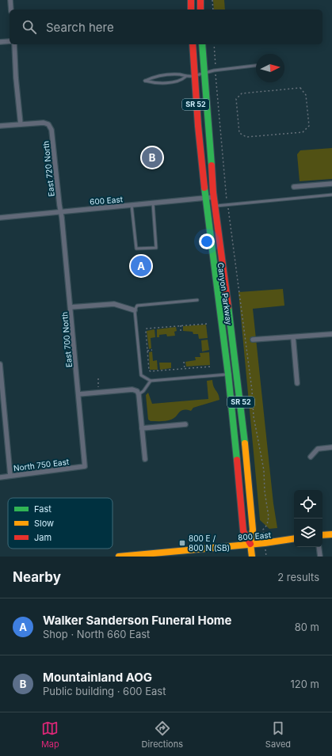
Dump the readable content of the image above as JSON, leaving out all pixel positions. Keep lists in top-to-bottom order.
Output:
{
  "streets": {
    "main road": ["SR 52", "Canyon Parkway", "800 East"],
    "street": [
      "East 720 North",
      "600 East",
      "East 700 North",
      "North 750 East"
    ]
  },
  "crossings": [
    ["East 720 North", "600 East"],
    ["East 720 North", "East 700 North"],
    ["600 East", "Canyon Parkway"],
    ["600 East", "East 700 North"],
    ["Canyon Parkway", "800 East"],
    ["East 700 North", "North 750 East"]
  ],
  "places": {
    "transit": ["800 E / 800 N (SB)"]
  },
  "legend": ["Fast", "Slow", "Jam"],
  "north": "right",
  "page": {
    "search": "Search here",
    "pins": ["B", "A"],
    "heading": ["Nearby", "2 results"],
    "list": [
      {
        "mark": "A",
        "name": "Walker Sanderson Funeral Home",
        "note": "Shop · North 660 East",
        "value": "80 m"
      },
      {
        "mark": "B",
        "name": "Mountainland AOG",
        "note": "Public building · 600 East",
        "value": "120 m"
      }
    ],
    "nav": ["Map", "Directions", "Saved"]
  }
}
